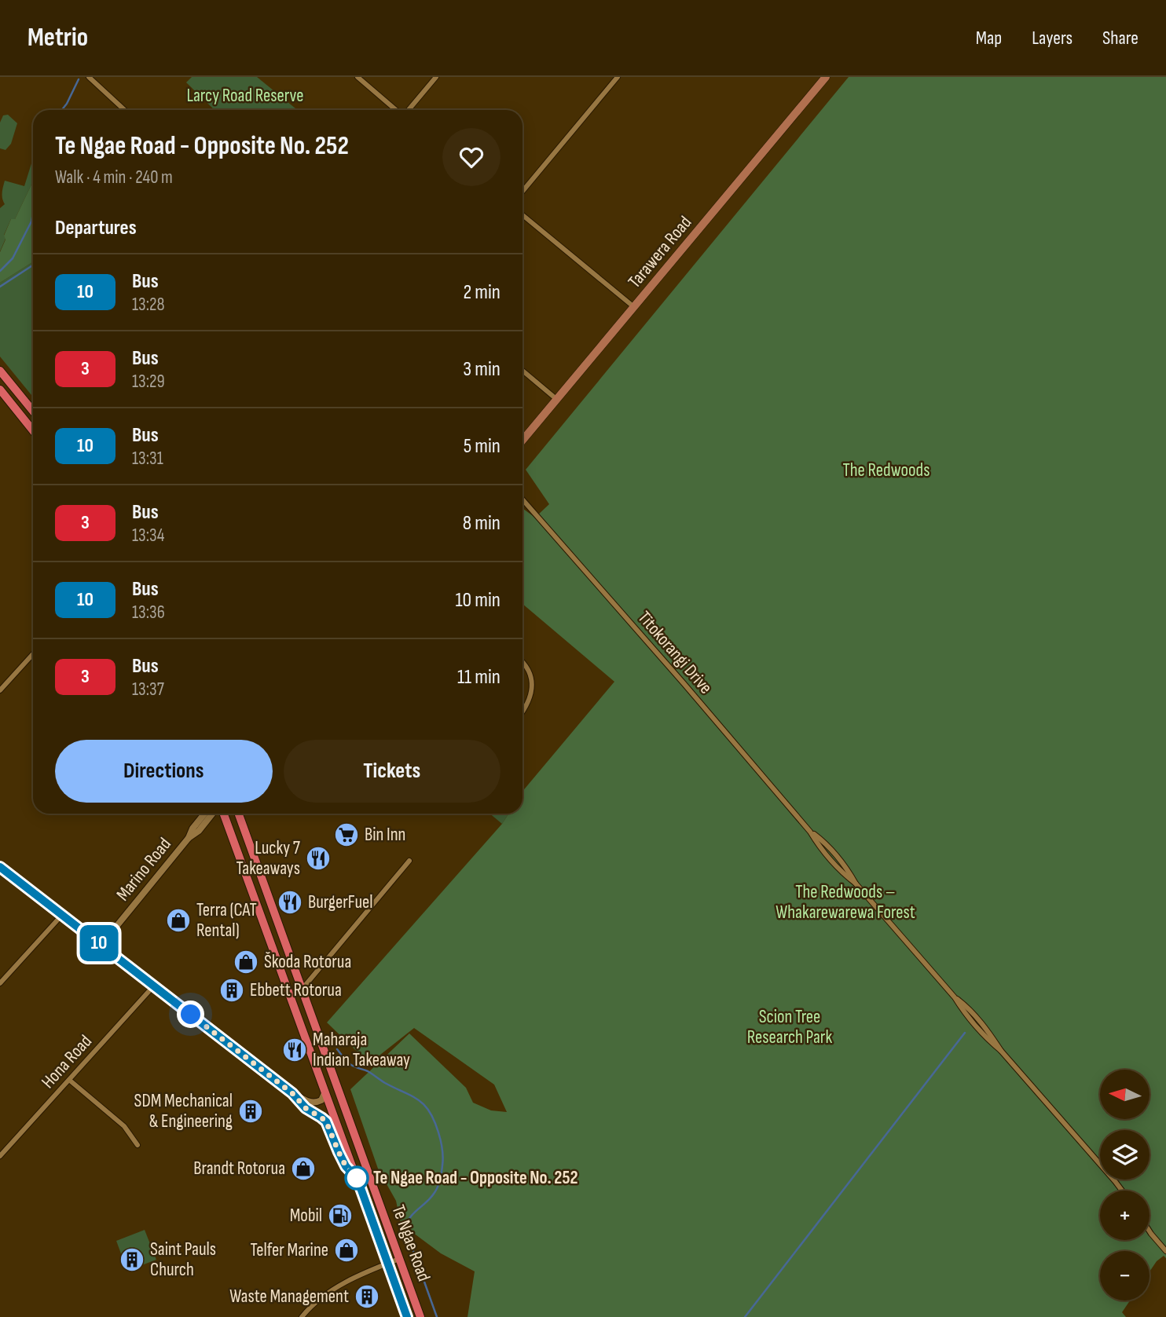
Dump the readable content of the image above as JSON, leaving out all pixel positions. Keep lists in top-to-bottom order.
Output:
{
  "streets": {
    "highway": ["Te Ngae Road"],
    "main road": ["Tarawera Road"],
    "street": ["Tītokorangi Drive", "Marino Road", "Hona Road"]
  },
  "parks": [
    "Larcy Road Reserve",
    "The Redwoods",
    "The Redwoods – Whakarewarewa Forest",
    "Scion Tree Research Park"
  ],
  "places": {
    "supermarket": ["Bin Inn"],
    "restaurant": ["Lucky 7 Takeaways", "BurgerFuel", "Maharaja Indian Takeaway"],
    "shop": [
      "Terra (CAT Rental)",
      "Škoda Rotorua",
      "Brandt Rotorua",
      "Telfer Marine"
    ],
    "building": [
      "Ebbett Rotorua",
      "SDM Mechanical & Engineering",
      "Saint Pauls Church",
      "Waste Management"
    ],
    "other": ["Te Ngae Road - Opposite No. 252"],
    "fuel station": ["Mobil"]
  },
  "lines": ["bus line 10"],
  "north": "left",
  "page": {
    "header": "Metrio",
    "nav": ["Map", "Layers", "Share"],
    "on_map": "10",
    "heading": [
      ["Te Ngae Road - Opposite No. 252", "Walk · 4 min · 240 m"],
      "Departures"
    ],
    "list": [
      {
        "mark": "10",
        "name": "Bus",
        "note": "13:28",
        "value": "2 min"
      },
      {
        "mark": "3",
        "name": "Bus",
        "note": "13:29",
        "value": "3 min"
      },
      {
        "mark": "10",
        "name": "Bus",
        "note": "13:31",
        "value": "5 min"
      },
      {
        "mark": "3",
        "name": "Bus",
        "note": "13:34",
        "value": "8 min"
      },
      {
        "mark": "10",
        "name": "Bus",
        "note": "13:36",
        "value": "10 min"
      },
      {
        "mark": "3",
        "name": "Bus",
        "note": "13:37",
        "value": "11 min"
      }
    ],
    "buttons": ["Directions", "Tickets"],
    "map_buttons": ["+", "−"]
  }
}
